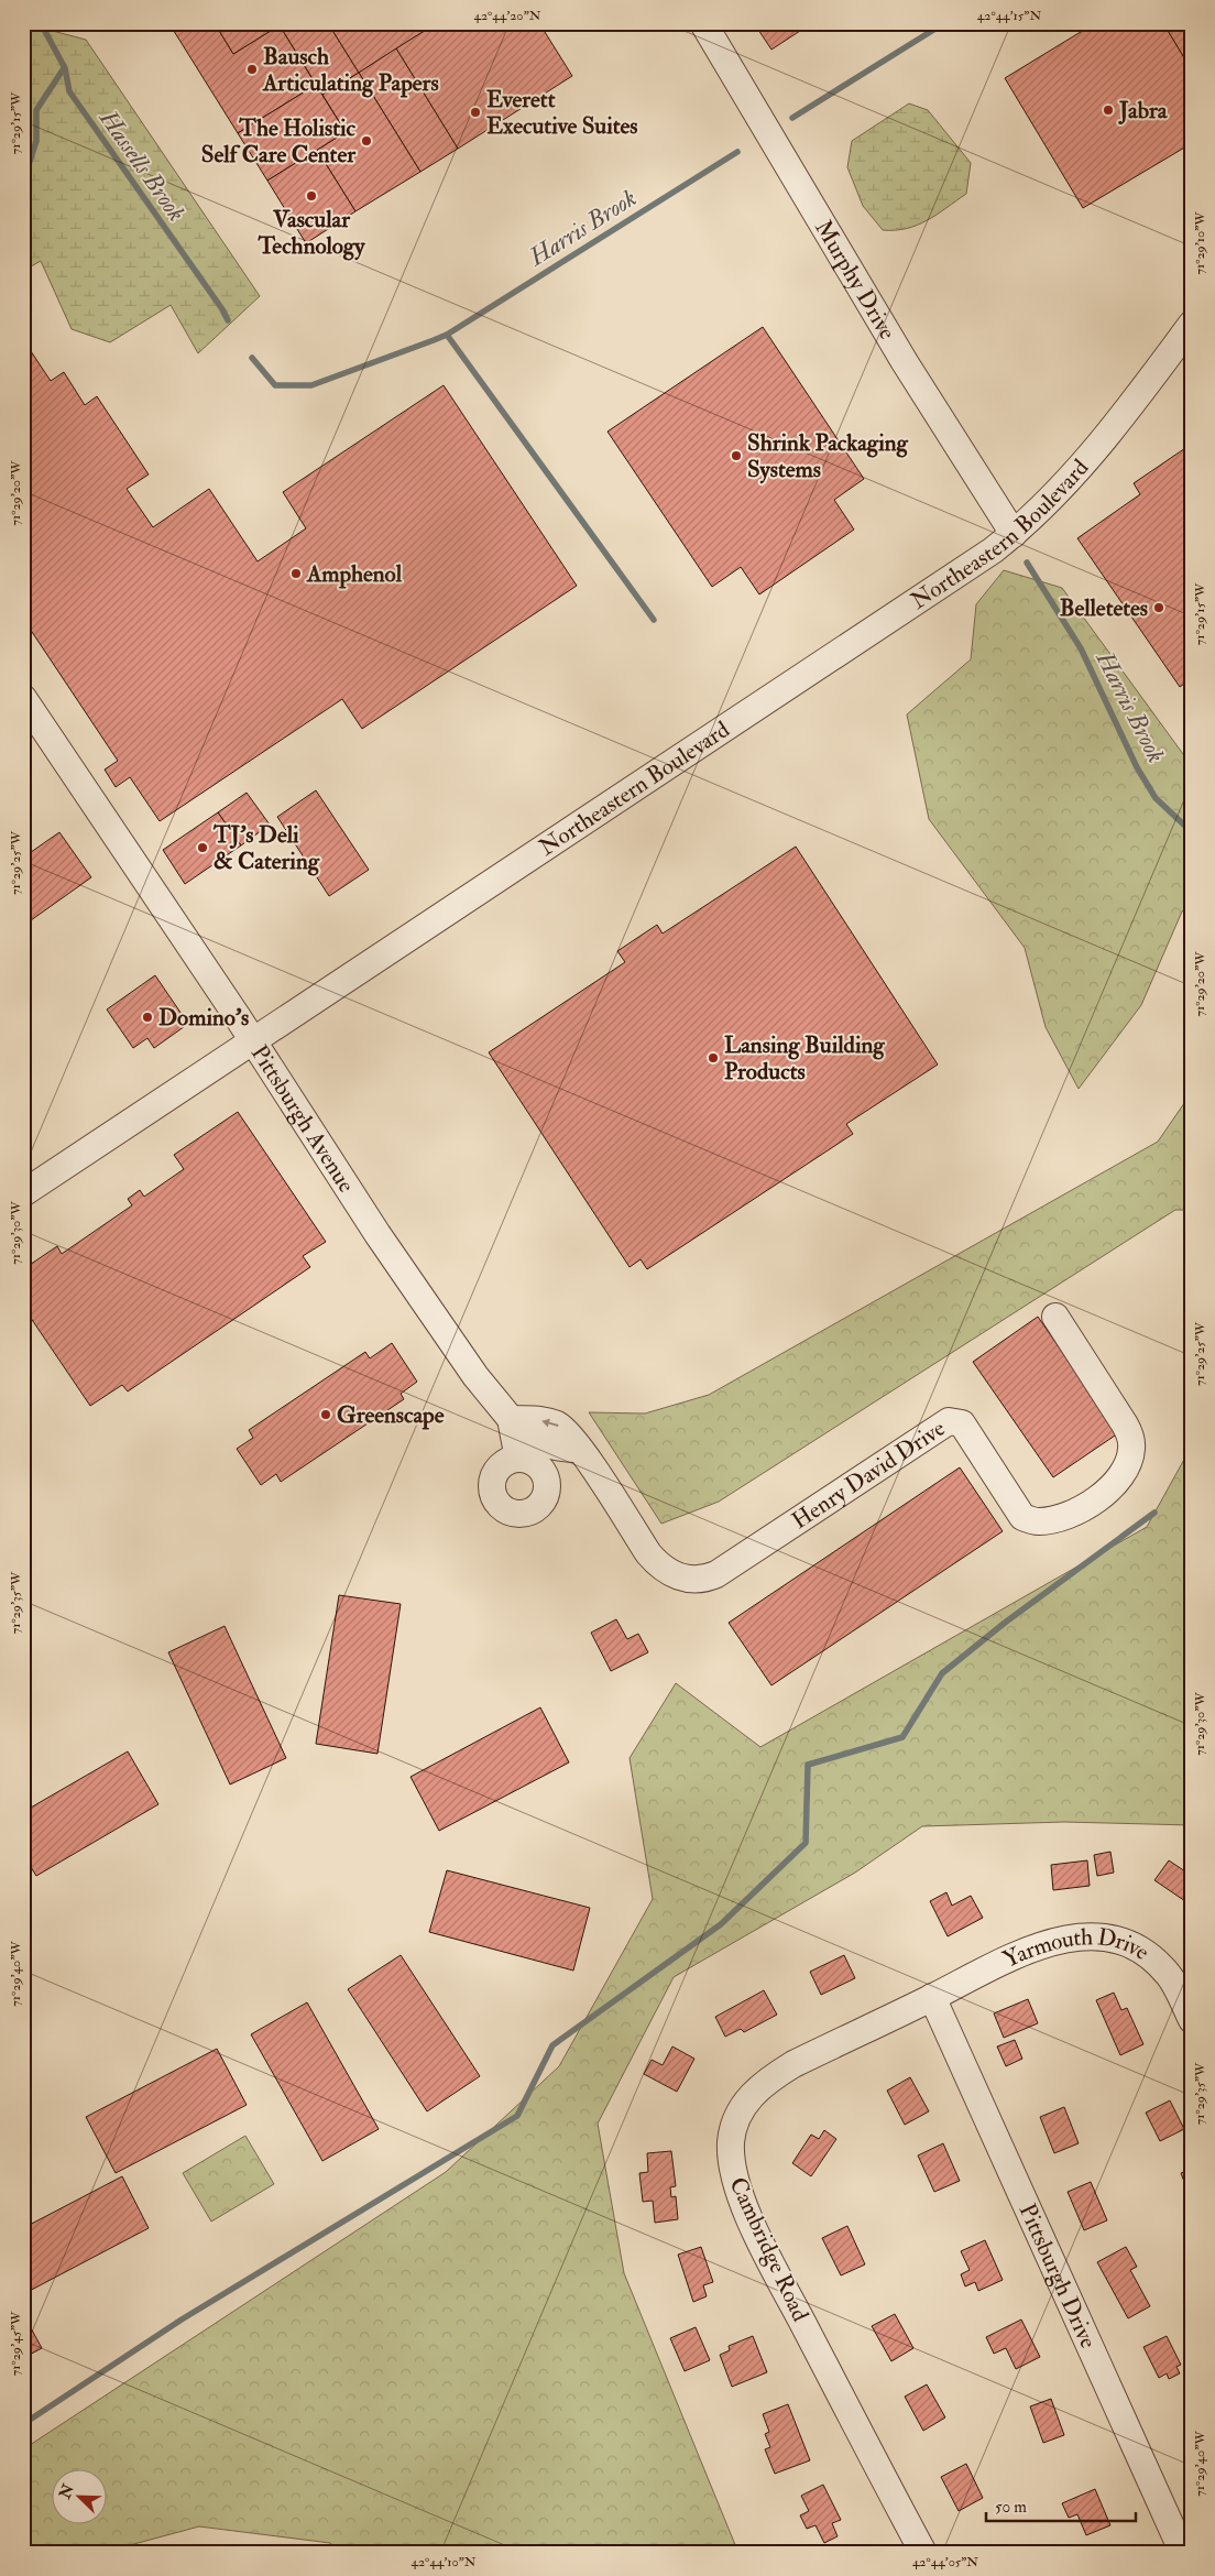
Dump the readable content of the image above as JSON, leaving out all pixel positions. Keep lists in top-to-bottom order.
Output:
{
  "streets": {
    "street": [
      "Murphy Drive",
      "Northeastern Boulevard",
      "Pittsburgh Avenue",
      "Henry David Drive",
      "Yarmouth Drive",
      "Cambridge Road",
      "Pittsburgh Drive"
    ]
  },
  "crossings": [
    ["Murphy Drive", "Northeastern Boulevard"],
    ["Northeastern Boulevard", "Pittsburgh Avenue"],
    ["Pittsburgh Avenue", "Henry David Drive"],
    ["Yarmouth Drive", "Cambridge Road"],
    ["Yarmouth Drive", "Pittsburgh Drive"],
    ["Cambridge Road", "Pittsburgh Drive"]
  ],
  "water": ["Hassells Brook", "Harris Brook"],
  "places": [
    "Bausch Articulating Papers",
    "Jabra",
    "Everett Executive Suites",
    "The Holistic Self Care Center",
    "Vascular Technology",
    "Shrink Packaging Systems",
    "Amphenol",
    "Belletetes",
    "TJ's Deli & Catering",
    "Domino's",
    "Lansing Building Products",
    "Greenscape"
  ],
  "scale_bar": "50 m",
  "north": "top left",
  "coordinates": [
    "42°44'20\"N",
    "42°44'15\"N",
    "71°29'15\"W",
    "71°29'10\"W",
    "71°29'20\"W",
    "71°29'25\"W",
    "71°29'30\"W",
    "71°29'35\"W",
    "71°29'40\"W",
    "71°29'45\"W",
    "42°44'10\"N",
    "42°44'05\"N"
  ]
}
